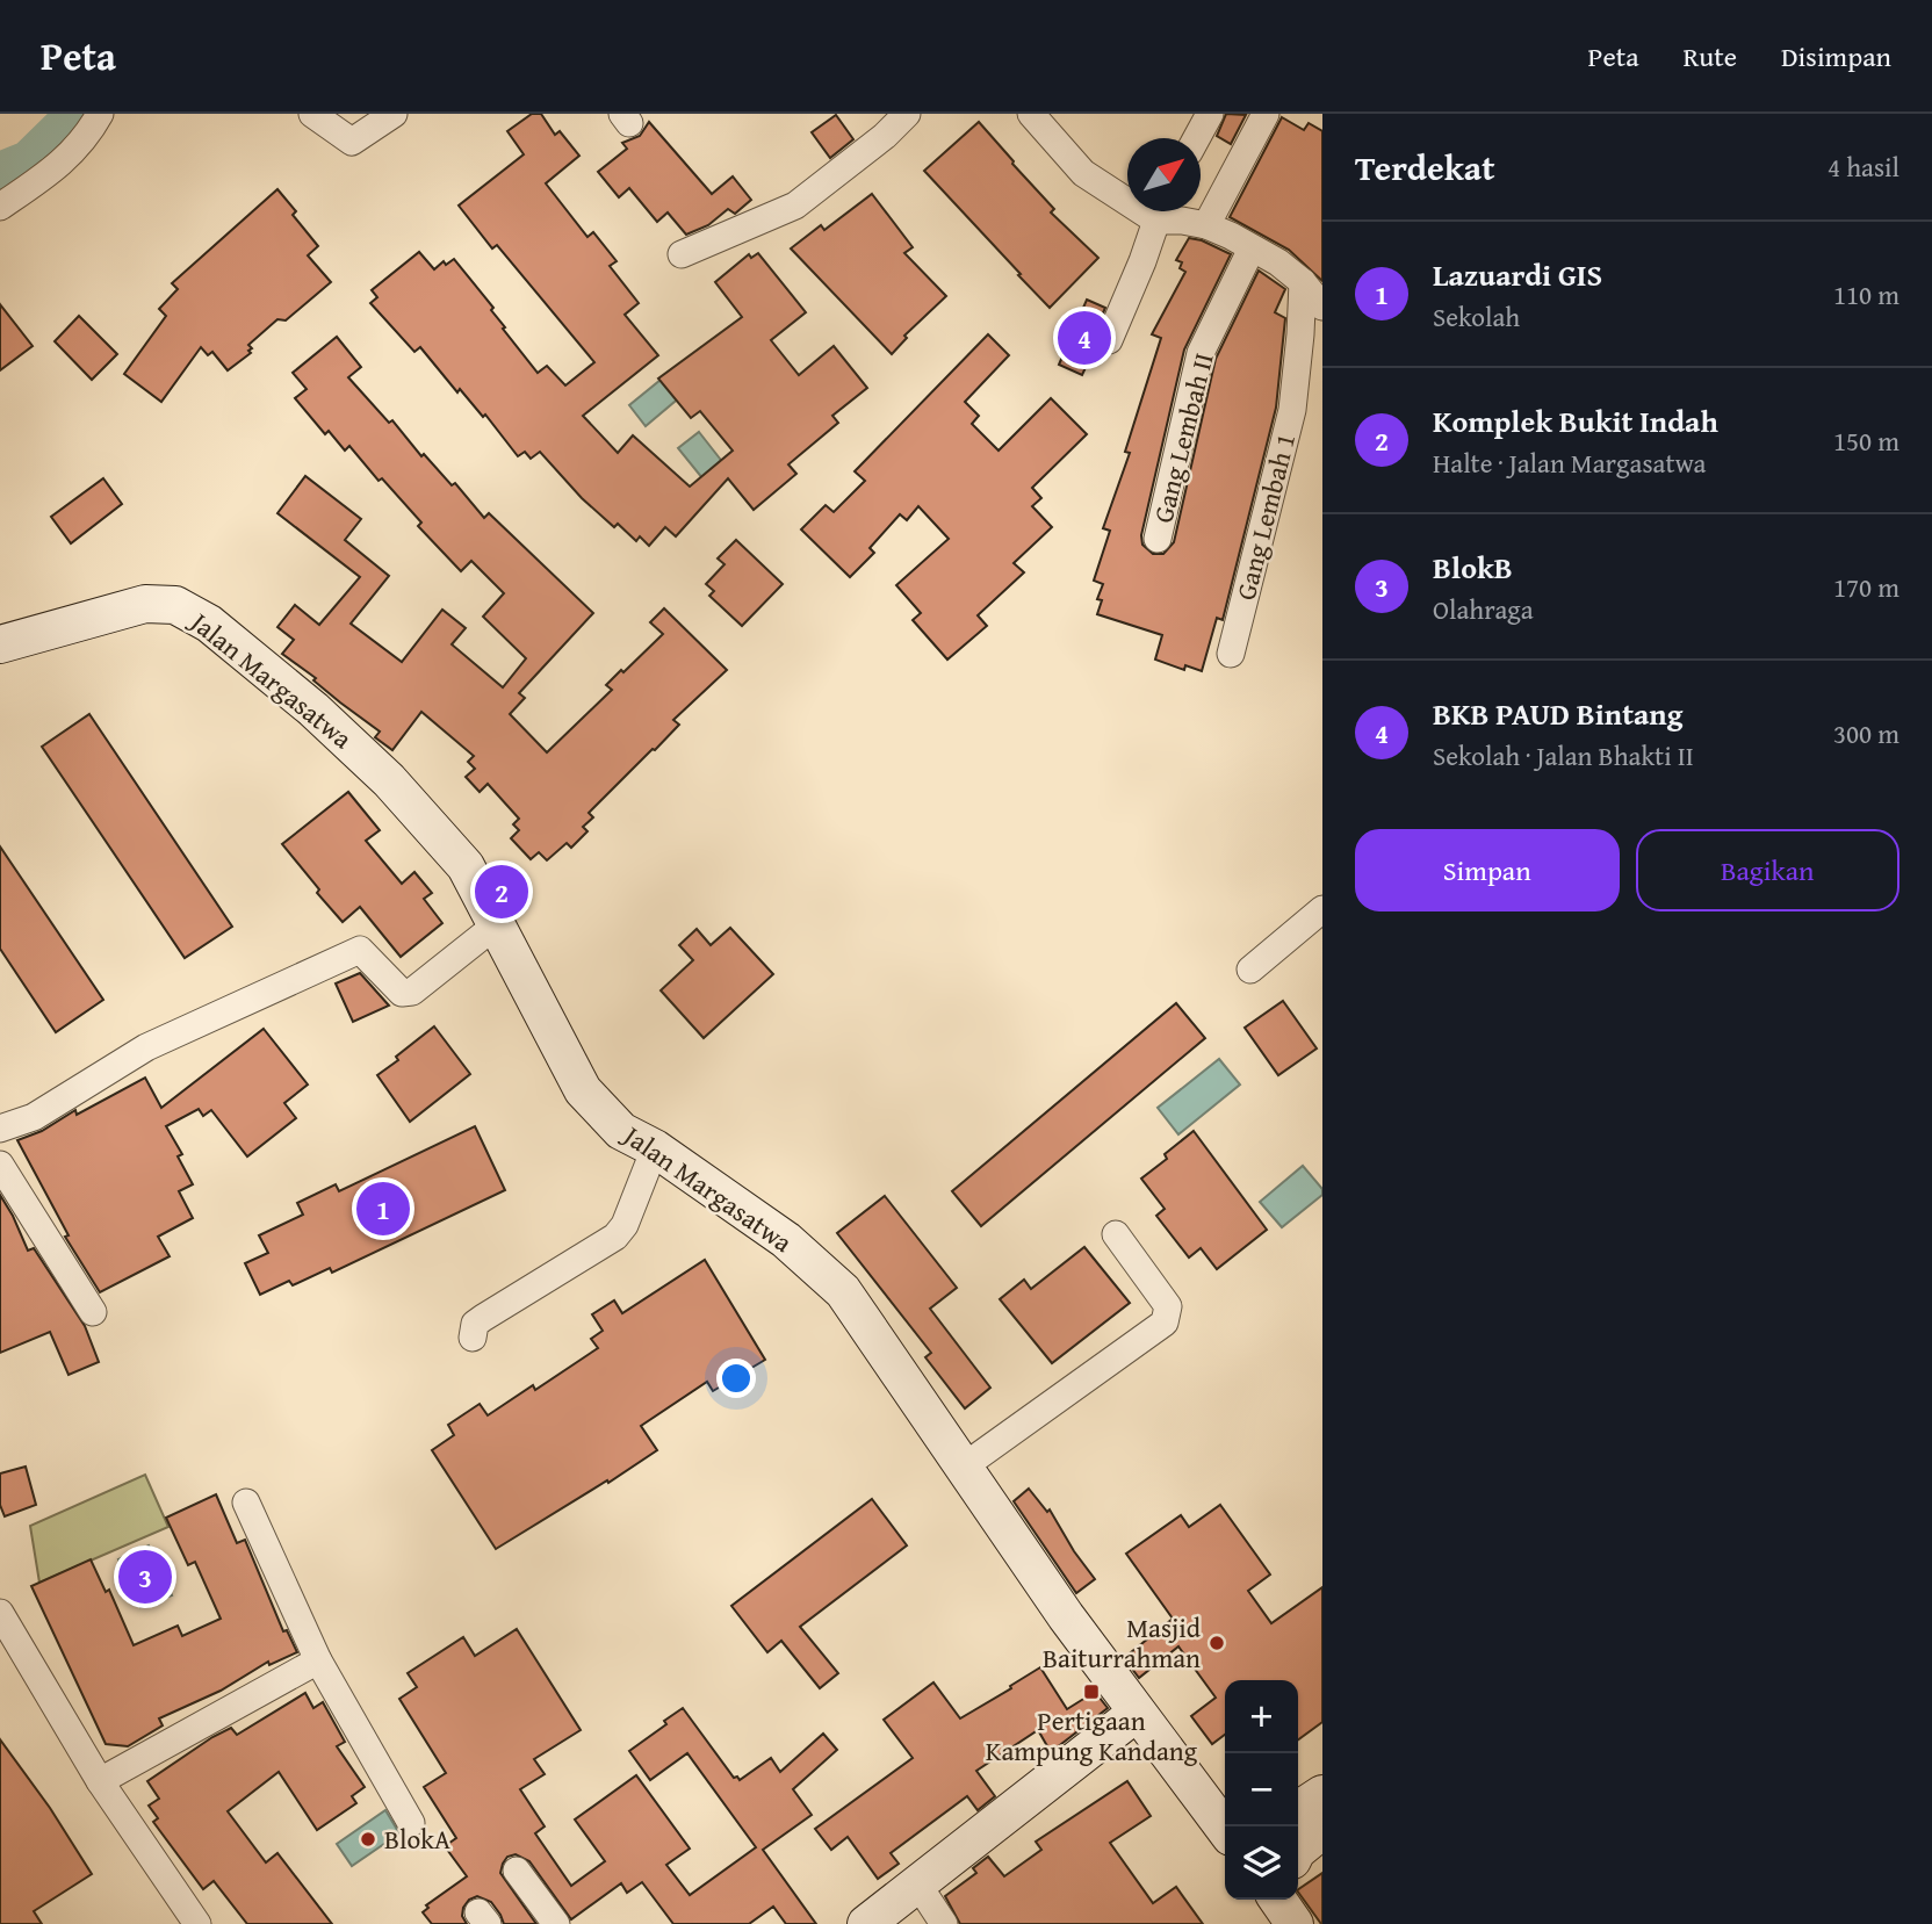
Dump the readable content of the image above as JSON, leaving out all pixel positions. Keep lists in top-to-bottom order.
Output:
{
  "streets": {
    "street": ["Gang Lembah II", "Gang Lembah 1", "Jalan Margasatwa"]
  },
  "places": {
    "other": ["Masjid Baiturrahman", "BlokA"],
    "transit": ["Pertigaan Kampung Kandang"]
  },
  "north": "top right",
  "page": {
    "header": "Peta",
    "nav": ["Peta", "Rute", "Disimpan"],
    "heading": ["Terdekat", "4 hasil"],
    "list": [
      {
        "mark": "1",
        "name": "Lazuardi GIS",
        "note": "Sekolah",
        "value": "110 m"
      },
      {
        "mark": "2",
        "name": "Komplek Bukit Indah",
        "note": "Halte · Jalan Margasatwa",
        "value": "150 m"
      },
      {
        "mark": "3",
        "name": "BlokB",
        "note": "Olahraga",
        "value": "170 m"
      },
      {
        "mark": "4",
        "name": "BKB PAUD Bintang",
        "note": "Sekolah · Jalan Bhakti II",
        "value": "300 m"
      }
    ],
    "pins": [
      "4",
      "2",
      "1",
      "3"
    ],
    "buttons": ["Simpan", "Bagikan"],
    "map_buttons": ["+", "−"]
  }
}
